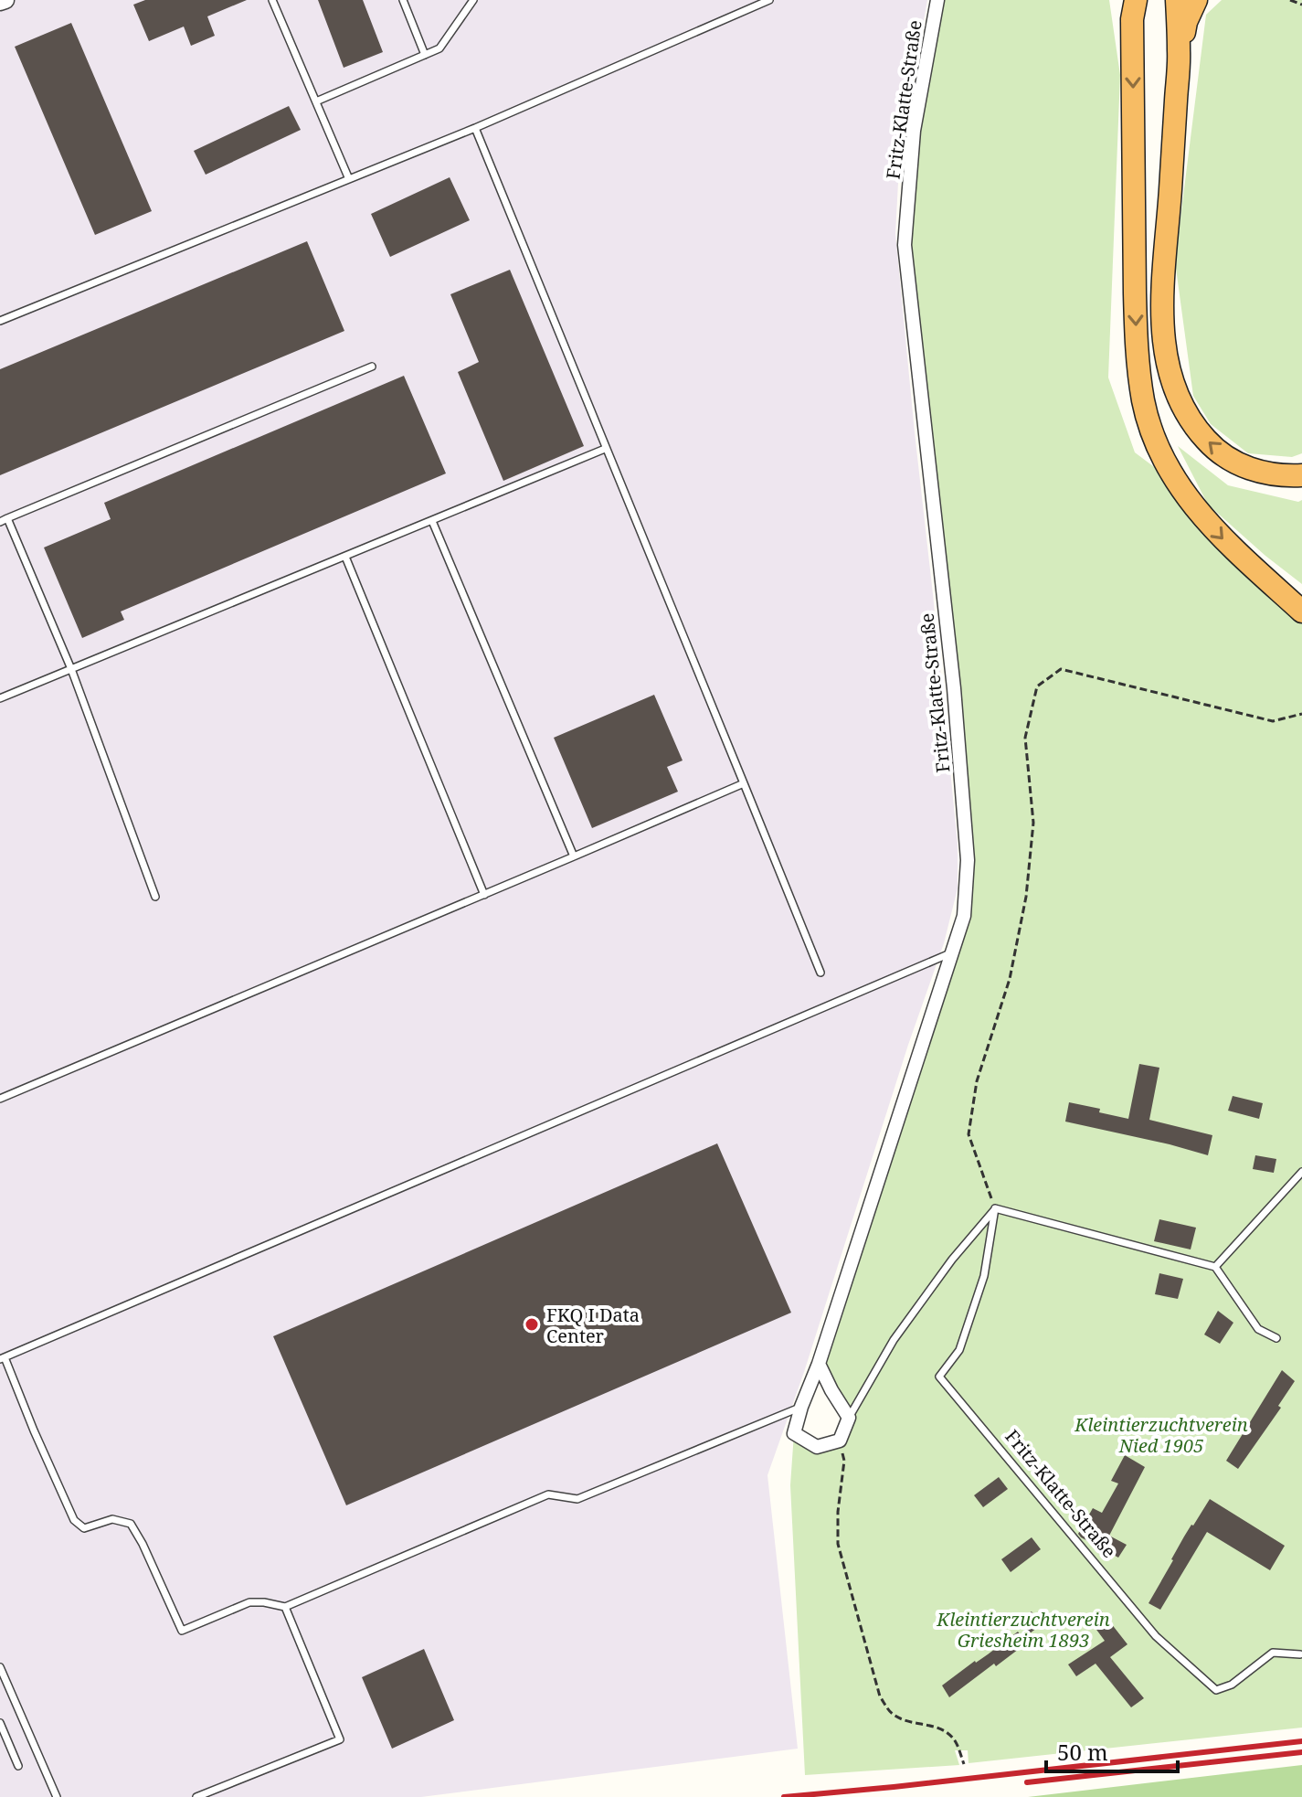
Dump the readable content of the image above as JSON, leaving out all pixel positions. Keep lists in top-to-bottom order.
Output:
{
  "streets": {
    "street": ["Fritz-Klatte-Straße"]
  },
  "parks": ["Kleintierzuchtverein Nied 1905", "Kleintierzuchtverein Griesheim 1893"],
  "places": ["FKQ I Data Center"],
  "scale_bar": "50 m"
}
